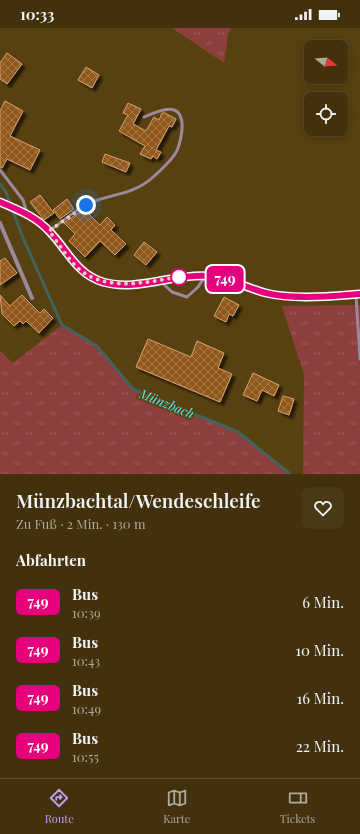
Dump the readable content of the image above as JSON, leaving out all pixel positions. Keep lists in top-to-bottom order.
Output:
{
  "water": ["Münzbach"],
  "lines": ["bus line 749"],
  "north": "right",
  "page": {
    "status": "10:33",
    "on_map": "749",
    "heading": [
      ["Münzbachtal/Wendeschleife", "Zu Fuß · 2 Min. · 130 m"],
      "Abfahrten"
    ],
    "list": [
      {
        "mark": "749",
        "name": "Bus",
        "note": "10:39",
        "value": "6 Min."
      },
      {
        "mark": "749",
        "name": "Bus",
        "note": "10:43",
        "value": "10 Min."
      },
      {
        "mark": "749",
        "name": "Bus",
        "note": "10:49",
        "value": "16 Min."
      },
      {
        "mark": "749",
        "name": "Bus",
        "note": "10:55",
        "value": "22 Min."
      }
    ],
    "tabs": ["Route", "Karte", "Tickets"]
  }
}
